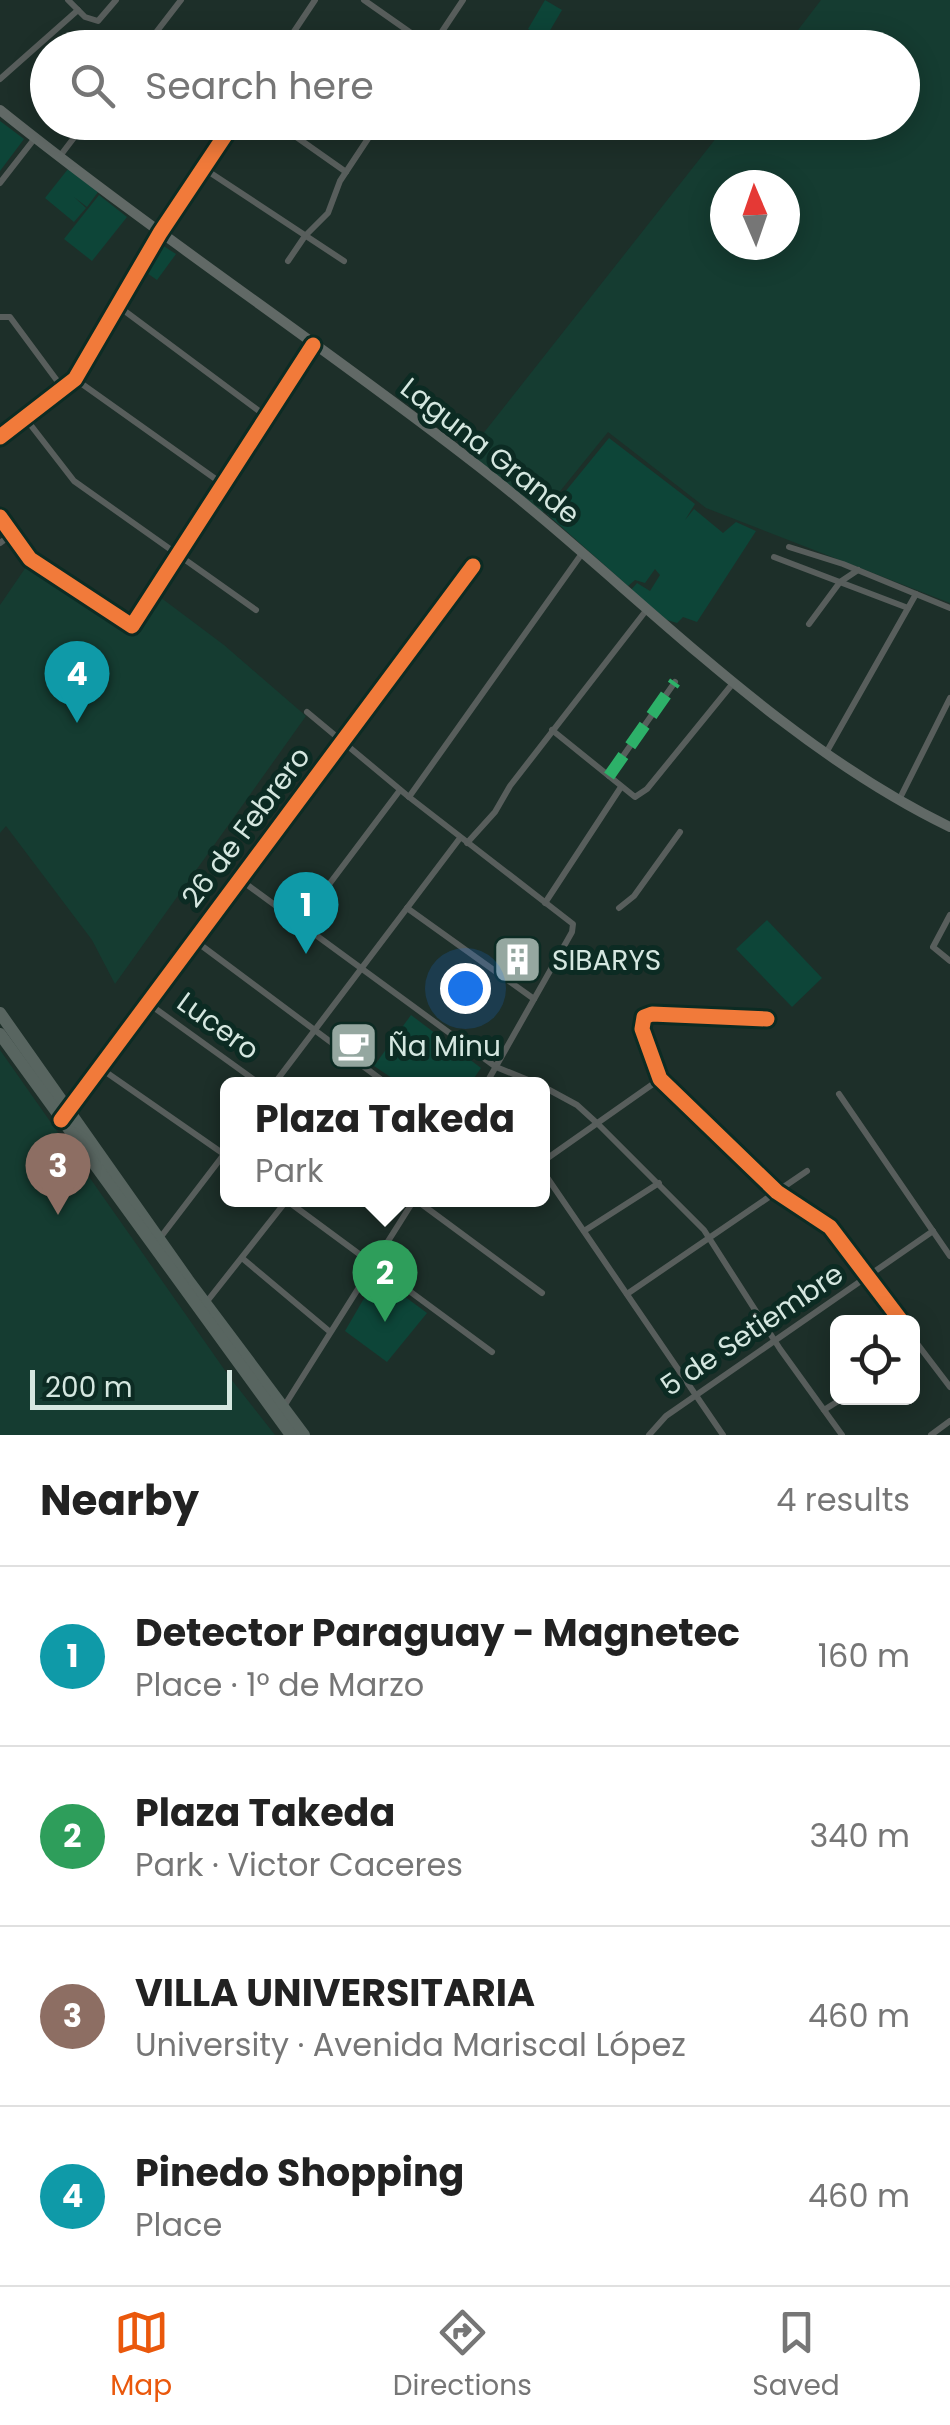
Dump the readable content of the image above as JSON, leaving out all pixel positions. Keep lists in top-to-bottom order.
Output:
{
  "streets": {
    "main road": ["Laguna Grande"],
    "street": ["26 de Febrero", "Lucero", "5 de Setiembre"]
  },
  "crossings": [
    ["26 de Febrero", "Lucero"]
  ],
  "places": {
    "building": ["SIBARYS"],
    "cafe": ["Ña Minu"]
  },
  "scale_bar": "200 m",
  "north": "top",
  "page": {
    "search": "Search here",
    "pins": [
      "4",
      "1",
      "3",
      "2"
    ],
    "popup": ["Plaza Takeda", "Park"],
    "scale": "200 m",
    "heading": ["Nearby", "4 results"],
    "list": [
      {
        "mark": "1",
        "name": "Detector Paraguay - Magnetec",
        "note": "Place · 1° de Marzo",
        "value": "160 m"
      },
      {
        "mark": "2",
        "name": "Plaza Takeda",
        "note": "Park · Victor Caceres",
        "value": "340 m"
      },
      {
        "mark": "3",
        "name": "VILLA UNIVERSITARIA",
        "note": "University · Avenida Mariscal López",
        "value": "460 m"
      },
      {
        "mark": "4",
        "name": "Pinedo Shopping",
        "note": "Place",
        "value": "460 m"
      }
    ],
    "nav": ["Map", "Directions", "Saved"]
  }
}
